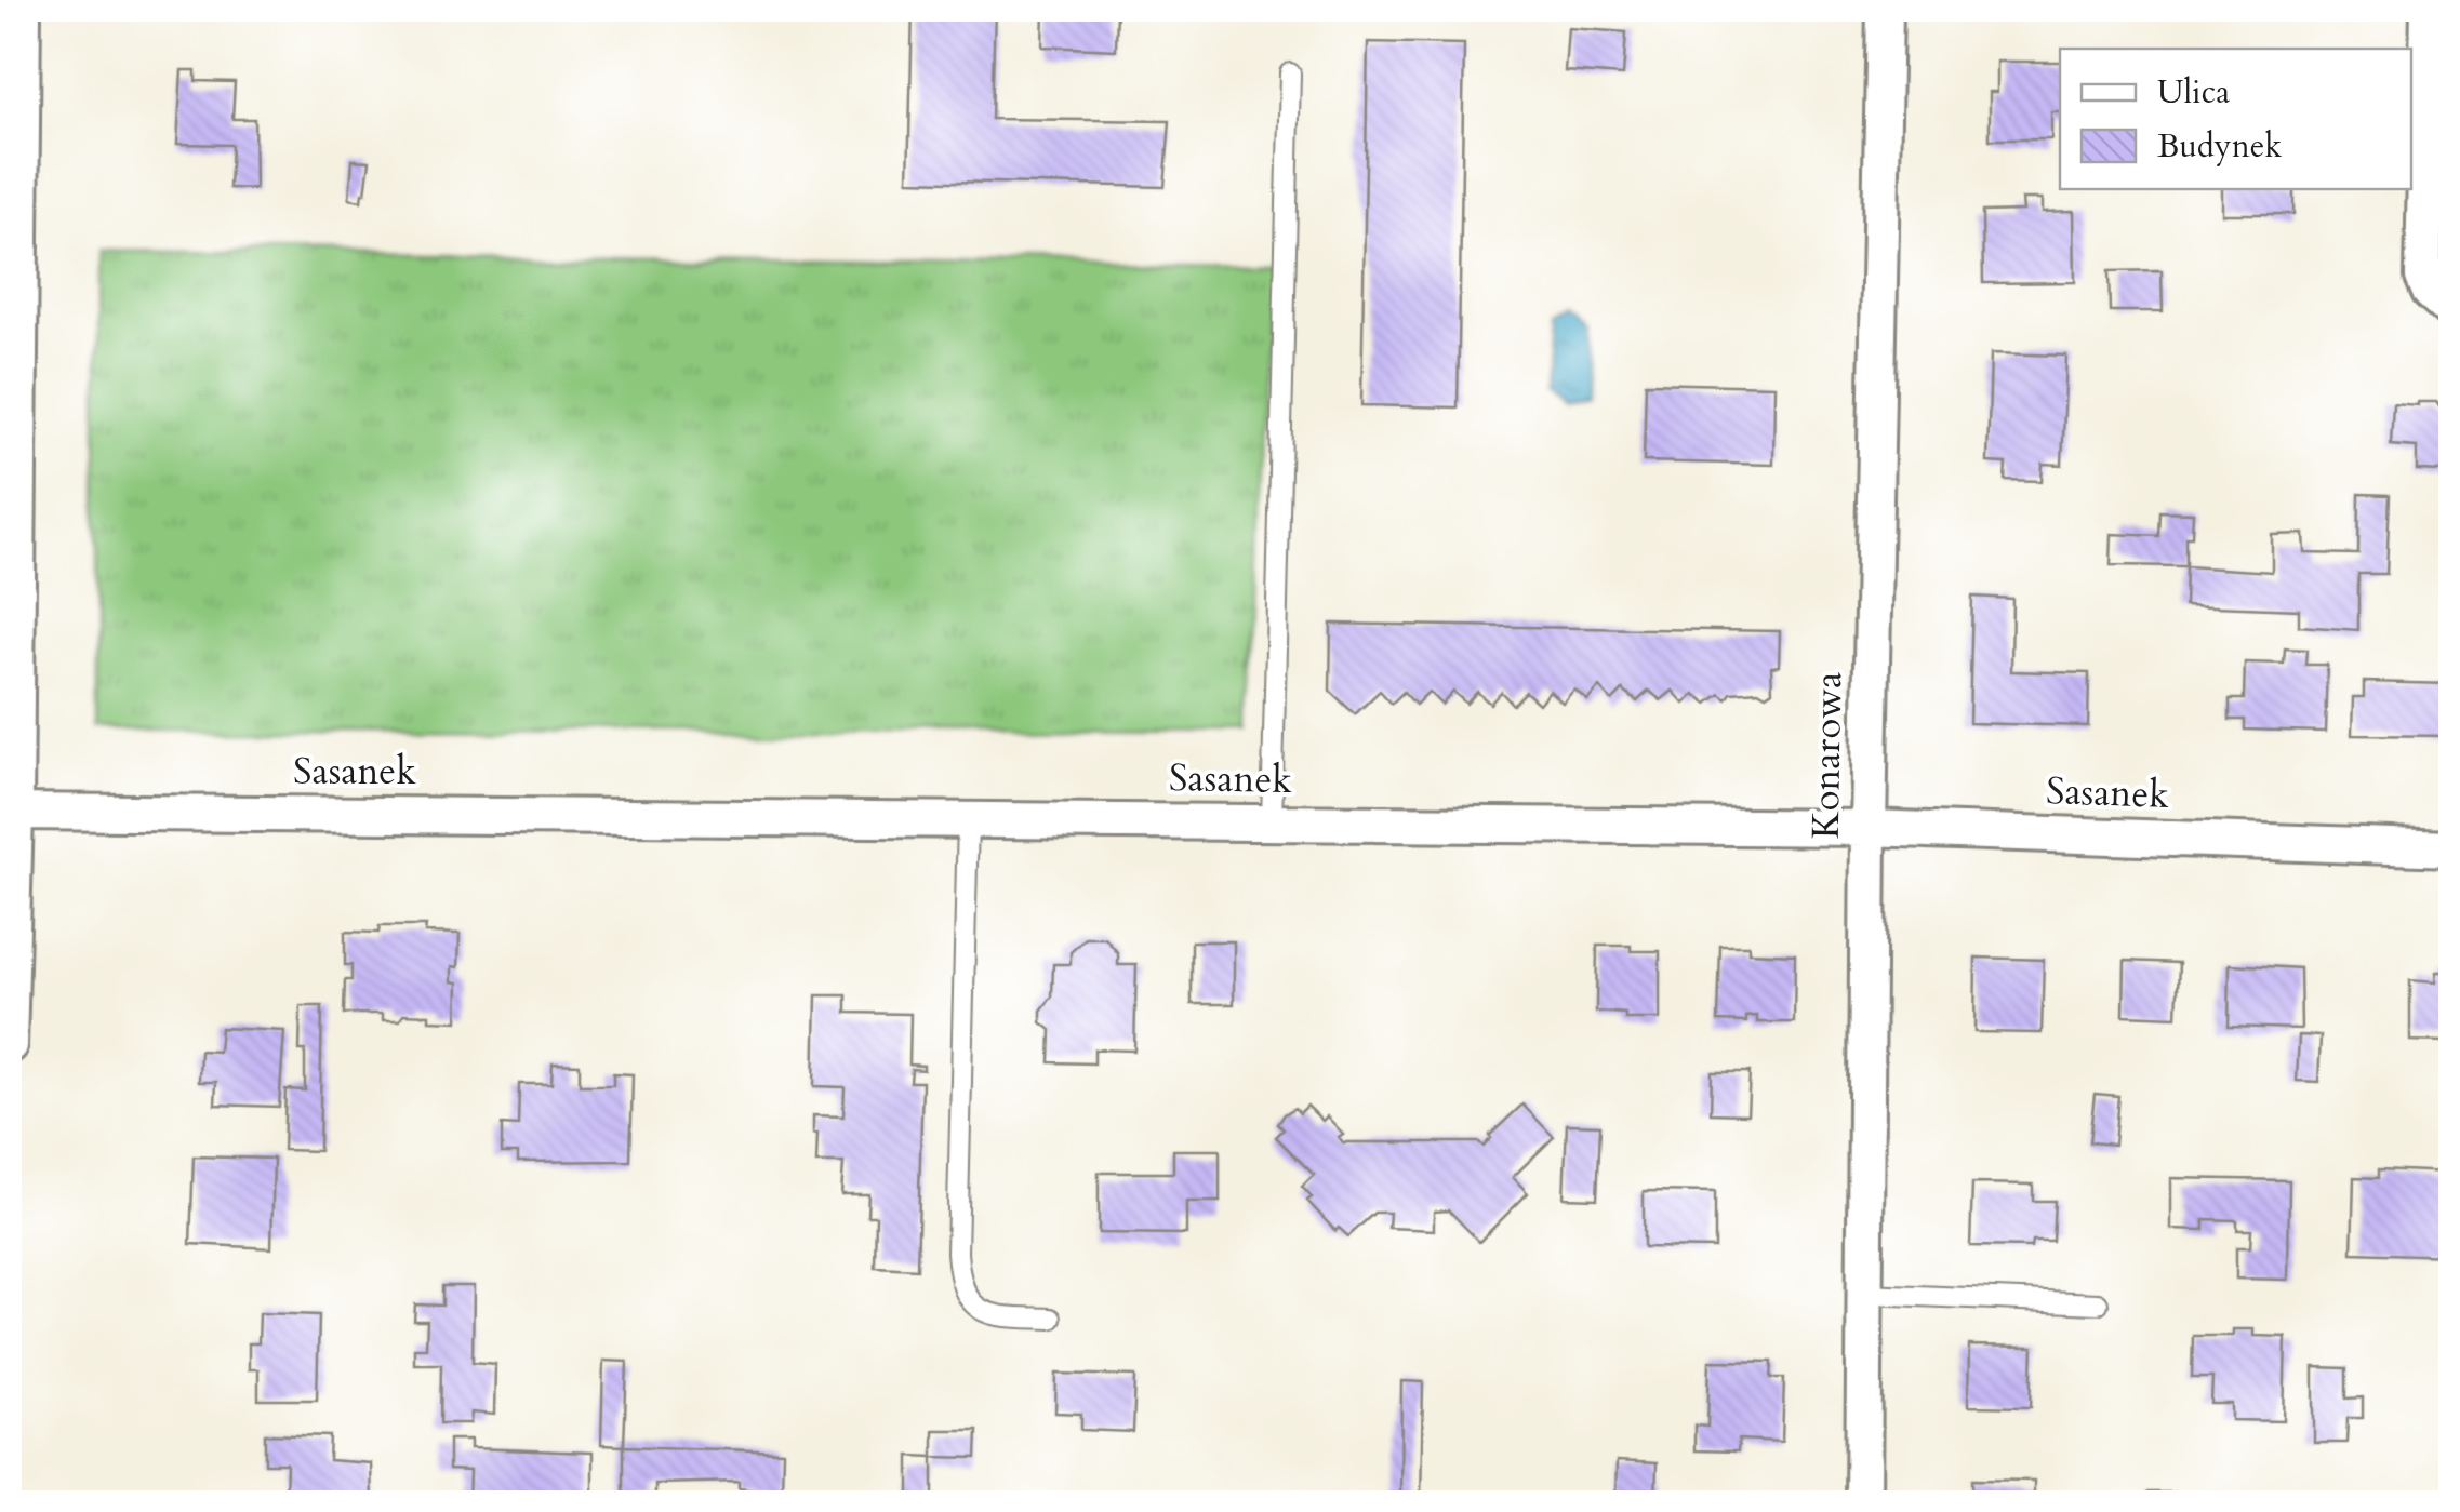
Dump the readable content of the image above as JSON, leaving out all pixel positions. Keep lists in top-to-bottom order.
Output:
{
  "streets": {
    "street": ["Konarowa", "Sasanek"]
  },
  "crossings": [
    ["Konarowa", "Sasanek"]
  ],
  "legend": ["Ulica", "Budynek"]
}
